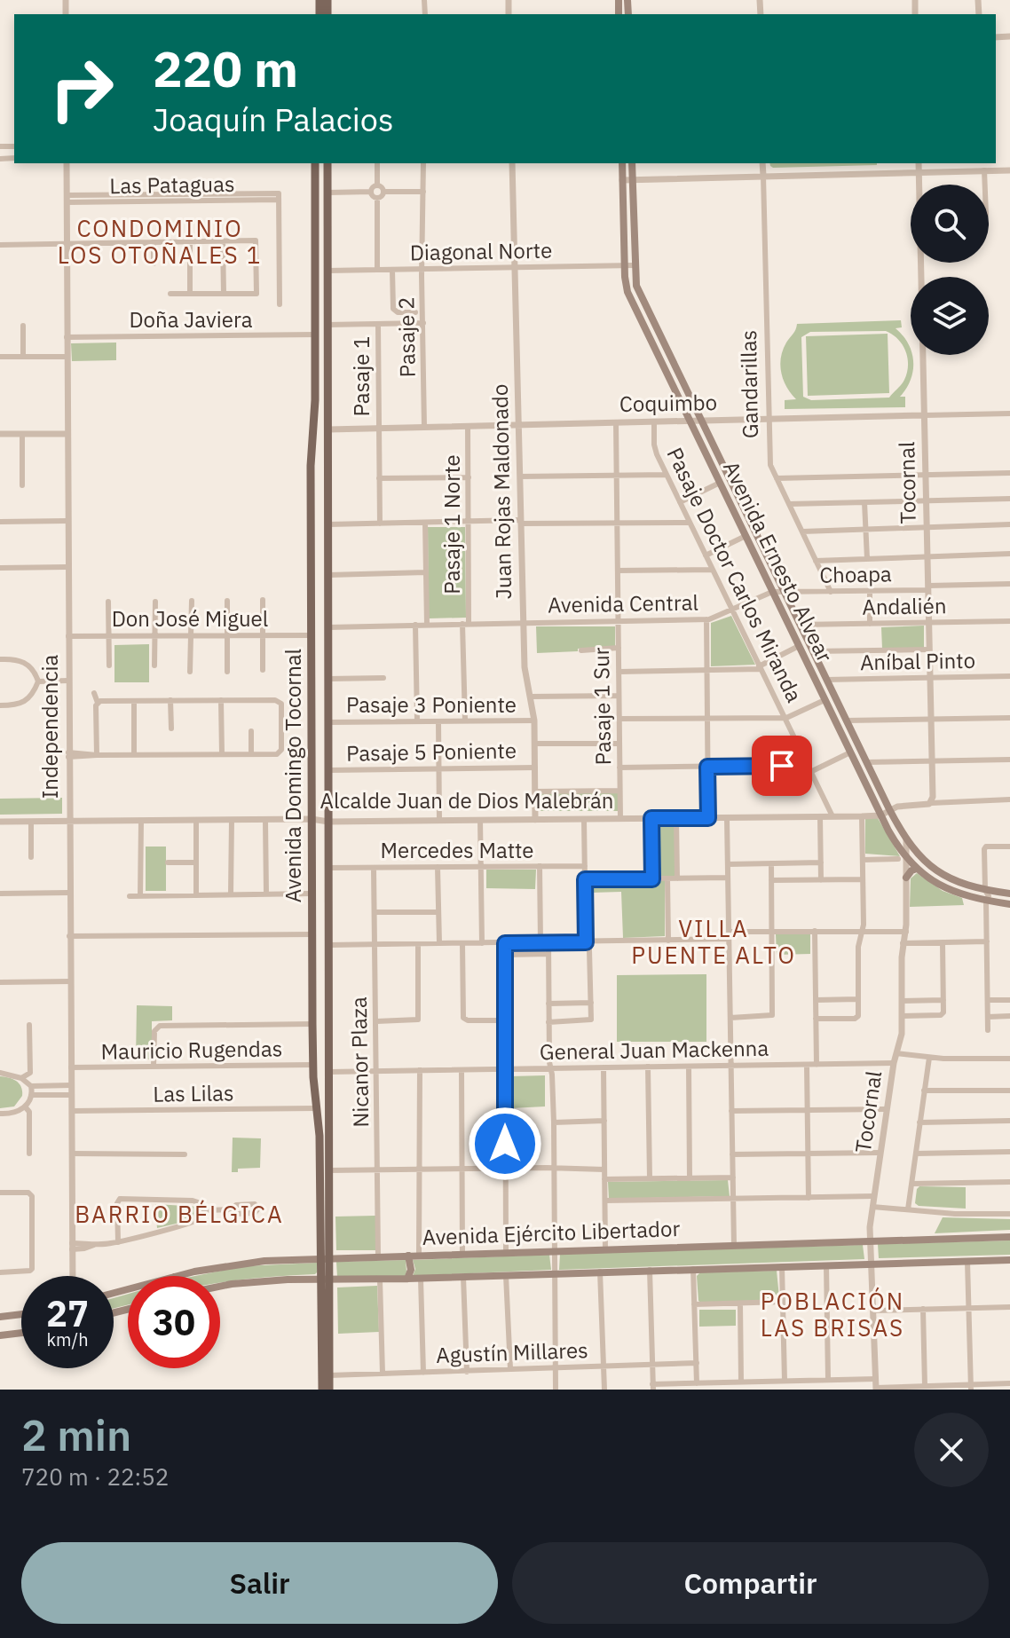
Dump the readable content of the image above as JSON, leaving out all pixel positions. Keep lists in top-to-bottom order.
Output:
{
  "streets": {
    "main road": ["Avenida Ernesto Alvear", "Avenida Domingo Tocornal", "Avenida Ejército Libertador"],
    "street": [
      "Las Pataguas",
      "Diagonal Norte",
      "Doña Javiera",
      "Pasaje 2",
      "Pasaje 1",
      "Gandarillas",
      "Coquimbo",
      "Tocornal",
      "Juan Rojas Maldonado",
      "Pasaje 1 Norte",
      "Pasaje Doctor Carlos Miranda",
      "Choapa",
      "Avenida Central",
      "Andalién",
      "Don José Miguel",
      "Aníbal Pinto",
      "Pasaje 3 Poniente",
      "Pasaje 1 Sur",
      "Independencia",
      "Pasaje 5 Poniente",
      "Alcalde Juan de Dios Malebrán",
      "Mercedes Matte",
      "Mauricio Rugendas",
      "General Juan Mackenna",
      "Nicanor Plaza",
      "Las Lilas",
      "Agustín Millares"
    ]
  },
  "crossings": [
    ["Las Pataguas", "Independencia"],
    ["Diagonal Norte", "Pasaje 2"],
    ["Diagonal Norte", "Juan Rojas Maldonado"],
    ["Diagonal Norte", "Avenida Ernesto Alvear"],
    ["Diagonal Norte", "Avenida Domingo Tocornal"],
    ["Doña Javiera", "Independencia"],
    ["Doña Javiera", "Avenida Domingo Tocornal"],
    ["Pasaje 2", "Coquimbo"],
    ["Pasaje 1", "Coquimbo"],
    ["Gandarillas", "Coquimbo"],
    ["Gandarillas", "Choapa"],
    ["Coquimbo", "Tocornal"],
    ["Coquimbo", "Juan Rojas Maldonado"],
    ["Coquimbo", "Pasaje 1 Norte"],
    ["Coquimbo", "Avenida Ernesto Alvear"],
    ["Coquimbo", "Pasaje Doctor Carlos Miranda"],
    ["Coquimbo", "Pasaje 1 Sur"],
    ["Coquimbo", "Avenida Domingo Tocornal"],
    ["Tocornal", "Avenida Ernesto Alvear"],
    ["Tocornal", "Choapa"],
    ["Tocornal", "Andalién"],
    ["Tocornal", "Aníbal Pinto"],
    ["Tocornal", "General Juan Mackenna"],
    ["Tocornal", "Avenida Ejército Libertador"],
    ["Juan Rojas Maldonado", "Avenida Central"],
    ["Juan Rojas Maldonado", "Pasaje 3 Poniente"],
    ["Juan Rojas Maldonado", "Pasaje 5 Poniente"],
    ["Juan Rojas Maldonado", "Alcalde Juan de Dios Malebrán"],
    ["Pasaje 1 Norte", "Avenida Central"],
    ["Pasaje 1 Norte", "Pasaje 3 Poniente"],
    ["Avenida Ernesto Alvear", "Choapa"],
    ["Avenida Ernesto Alvear", "Avenida Central"],
    ["Avenida Ernesto Alvear", "Andalién"],
    ["Avenida Ernesto Alvear", "Aníbal Pinto"],
    ["Avenida Ernesto Alvear", "Alcalde Juan de Dios Malebrán"],
    ["Pasaje Doctor Carlos Miranda", "Avenida Central"],
    ["Pasaje Doctor Carlos Miranda", "Alcalde Juan de Dios Malebrán"],
    ["Choapa", "Avenida Central"],
    ["Avenida Central", "Pasaje 1 Sur"],
    ["Avenida Central", "Avenida Domingo Tocornal"],
    ["Don José Miguel", "Independencia"],
    ["Don José Miguel", "Avenida Domingo Tocornal"],
    ["Pasaje 3 Poniente", "Avenida Domingo Tocornal"],
    ["Pasaje 1 Sur", "Alcalde Juan de Dios Malebrán"],
    ["Independencia", "Alcalde Juan de Dios Malebrán"],
    ["Independencia", "Mauricio Rugendas"],
    ["Independencia", "Las Lilas"],
    ["Pasaje 5 Poniente", "Avenida Domingo Tocornal"],
    ["Avenida Domingo Tocornal", "Alcalde Juan de Dios Malebrán"],
    ["Avenida Domingo Tocornal", "Mercedes Matte"],
    ["Avenida Domingo Tocornal", "Mauricio Rugendas"],
    ["Avenida Domingo Tocornal", "General Juan Mackenna"],
    ["Avenida Domingo Tocornal", "Las Lilas"],
    ["Avenida Domingo Tocornal", "Avenida Ejército Libertador"],
    ["Avenida Domingo Tocornal", "Agustín Millares"],
    ["Mercedes Matte", "Nicanor Plaza"],
    ["General Juan Mackenna", "Nicanor Plaza"],
    ["Nicanor Plaza", "Avenida Ejército Libertador"]
  ],
  "districts": [
    "CONDOMINIO LOS OTOÑALES 1",
    "VILLA PUENTE ALTO",
    "BARRIO BÉLGICA",
    "POBLACIÓN LAS BRISAS"
  ],
  "page": {
    "turn": ["220 m", "Joaquín Palacios"],
    "speed": "27 km/h",
    "limit": "30",
    "heading": ["2 min", "720 m · 22:52"],
    "buttons": ["Salir", "Compartir"]
  }
}
